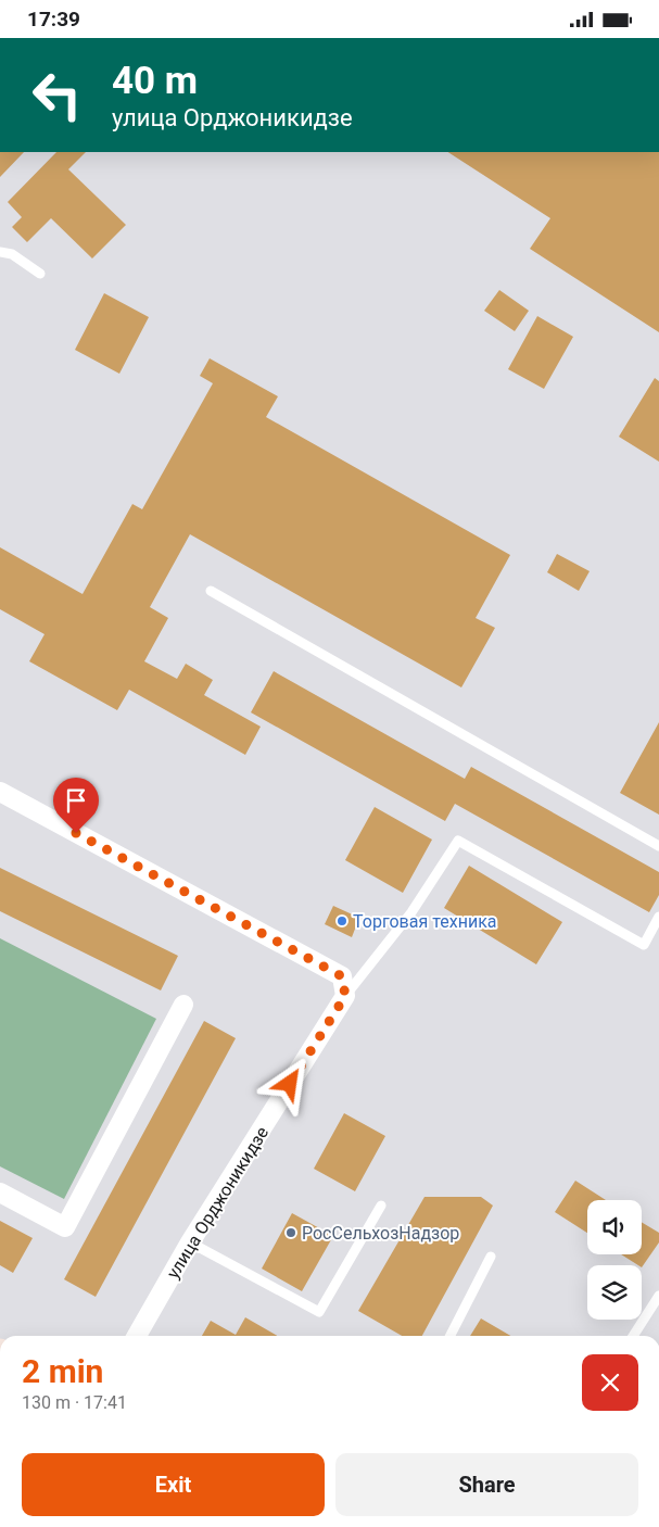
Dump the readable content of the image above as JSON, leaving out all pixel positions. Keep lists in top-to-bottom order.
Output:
{
  "streets": {
    "street": ["улица Орджоникидзе"]
  },
  "places": ["Торговая техника", "РосСельхозНадзор"],
  "page": {
    "status": "17:39",
    "turn": ["40 m", "улица Орджоникидзе"],
    "heading": ["2 min", "130 m · 17:41"],
    "buttons": ["Exit", "Share"]
  }
}
